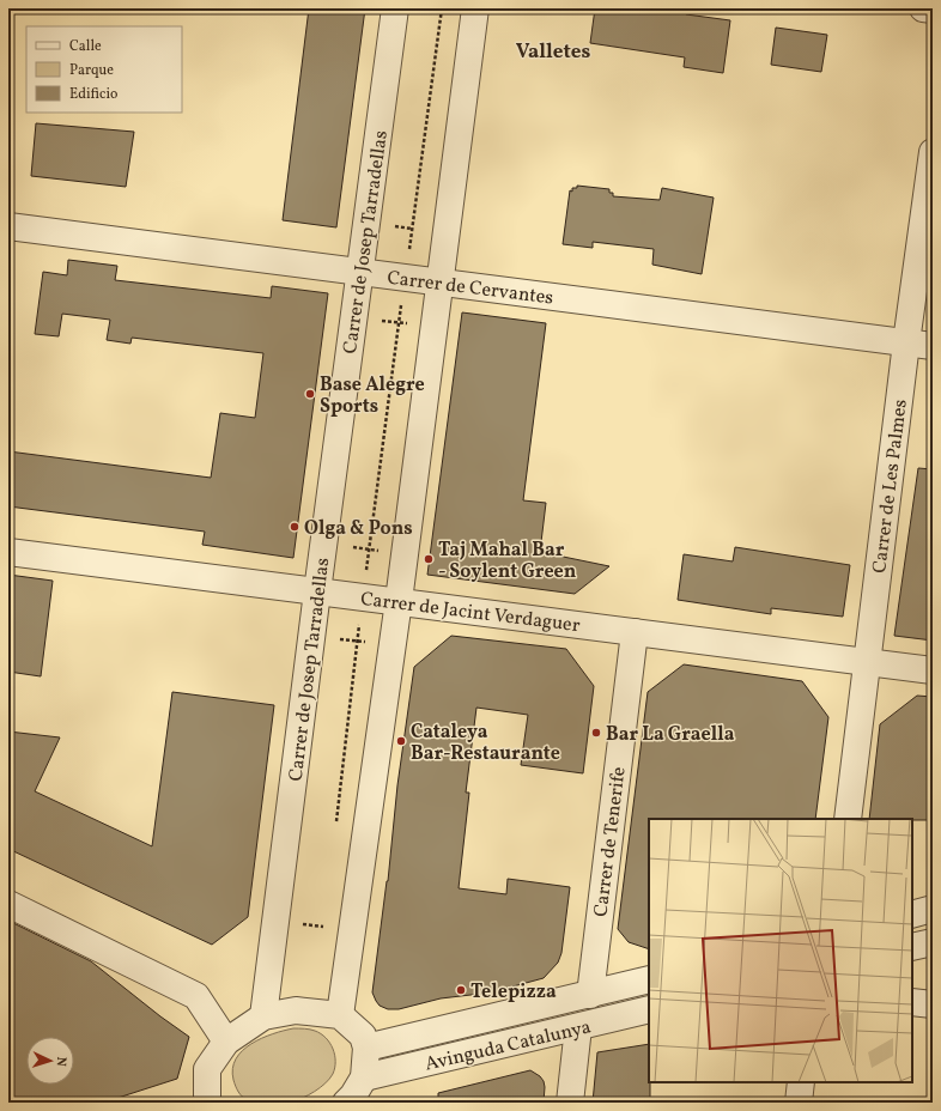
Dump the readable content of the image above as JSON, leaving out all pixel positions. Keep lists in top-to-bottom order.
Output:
{
  "streets": {
    "street": [
      "Carrer de Josep Tarradellas",
      "Carrer de Cervantes",
      "Carrer de Les Palmes",
      "Carrer de Jacint Verdaguer",
      "Carrer de Tenerife",
      "Avinguda Catalunya"
    ]
  },
  "crossings": [
    ["Carrer de Josep Tarradellas", "Carrer de Cervantes"],
    ["Carrer de Josep Tarradellas", "Carrer de Jacint Verdaguer"],
    ["Carrer de Cervantes", "Carrer de Les Palmes"],
    ["Carrer de Les Palmes", "Carrer de Jacint Verdaguer"],
    ["Carrer de Jacint Verdaguer", "Carrer de Tenerife"]
  ],
  "districts": ["Valletes"],
  "places": [
    "Base Alegre Sports",
    "Olga & Pons",
    "Taj Mahal Bar - Soylent Green",
    "Bar La Graella",
    "Cataleya Bar-Restaurante",
    "Telepizza"
  ],
  "legend": ["Calle", "Parque", "Edificio"],
  "north": "right"
}
